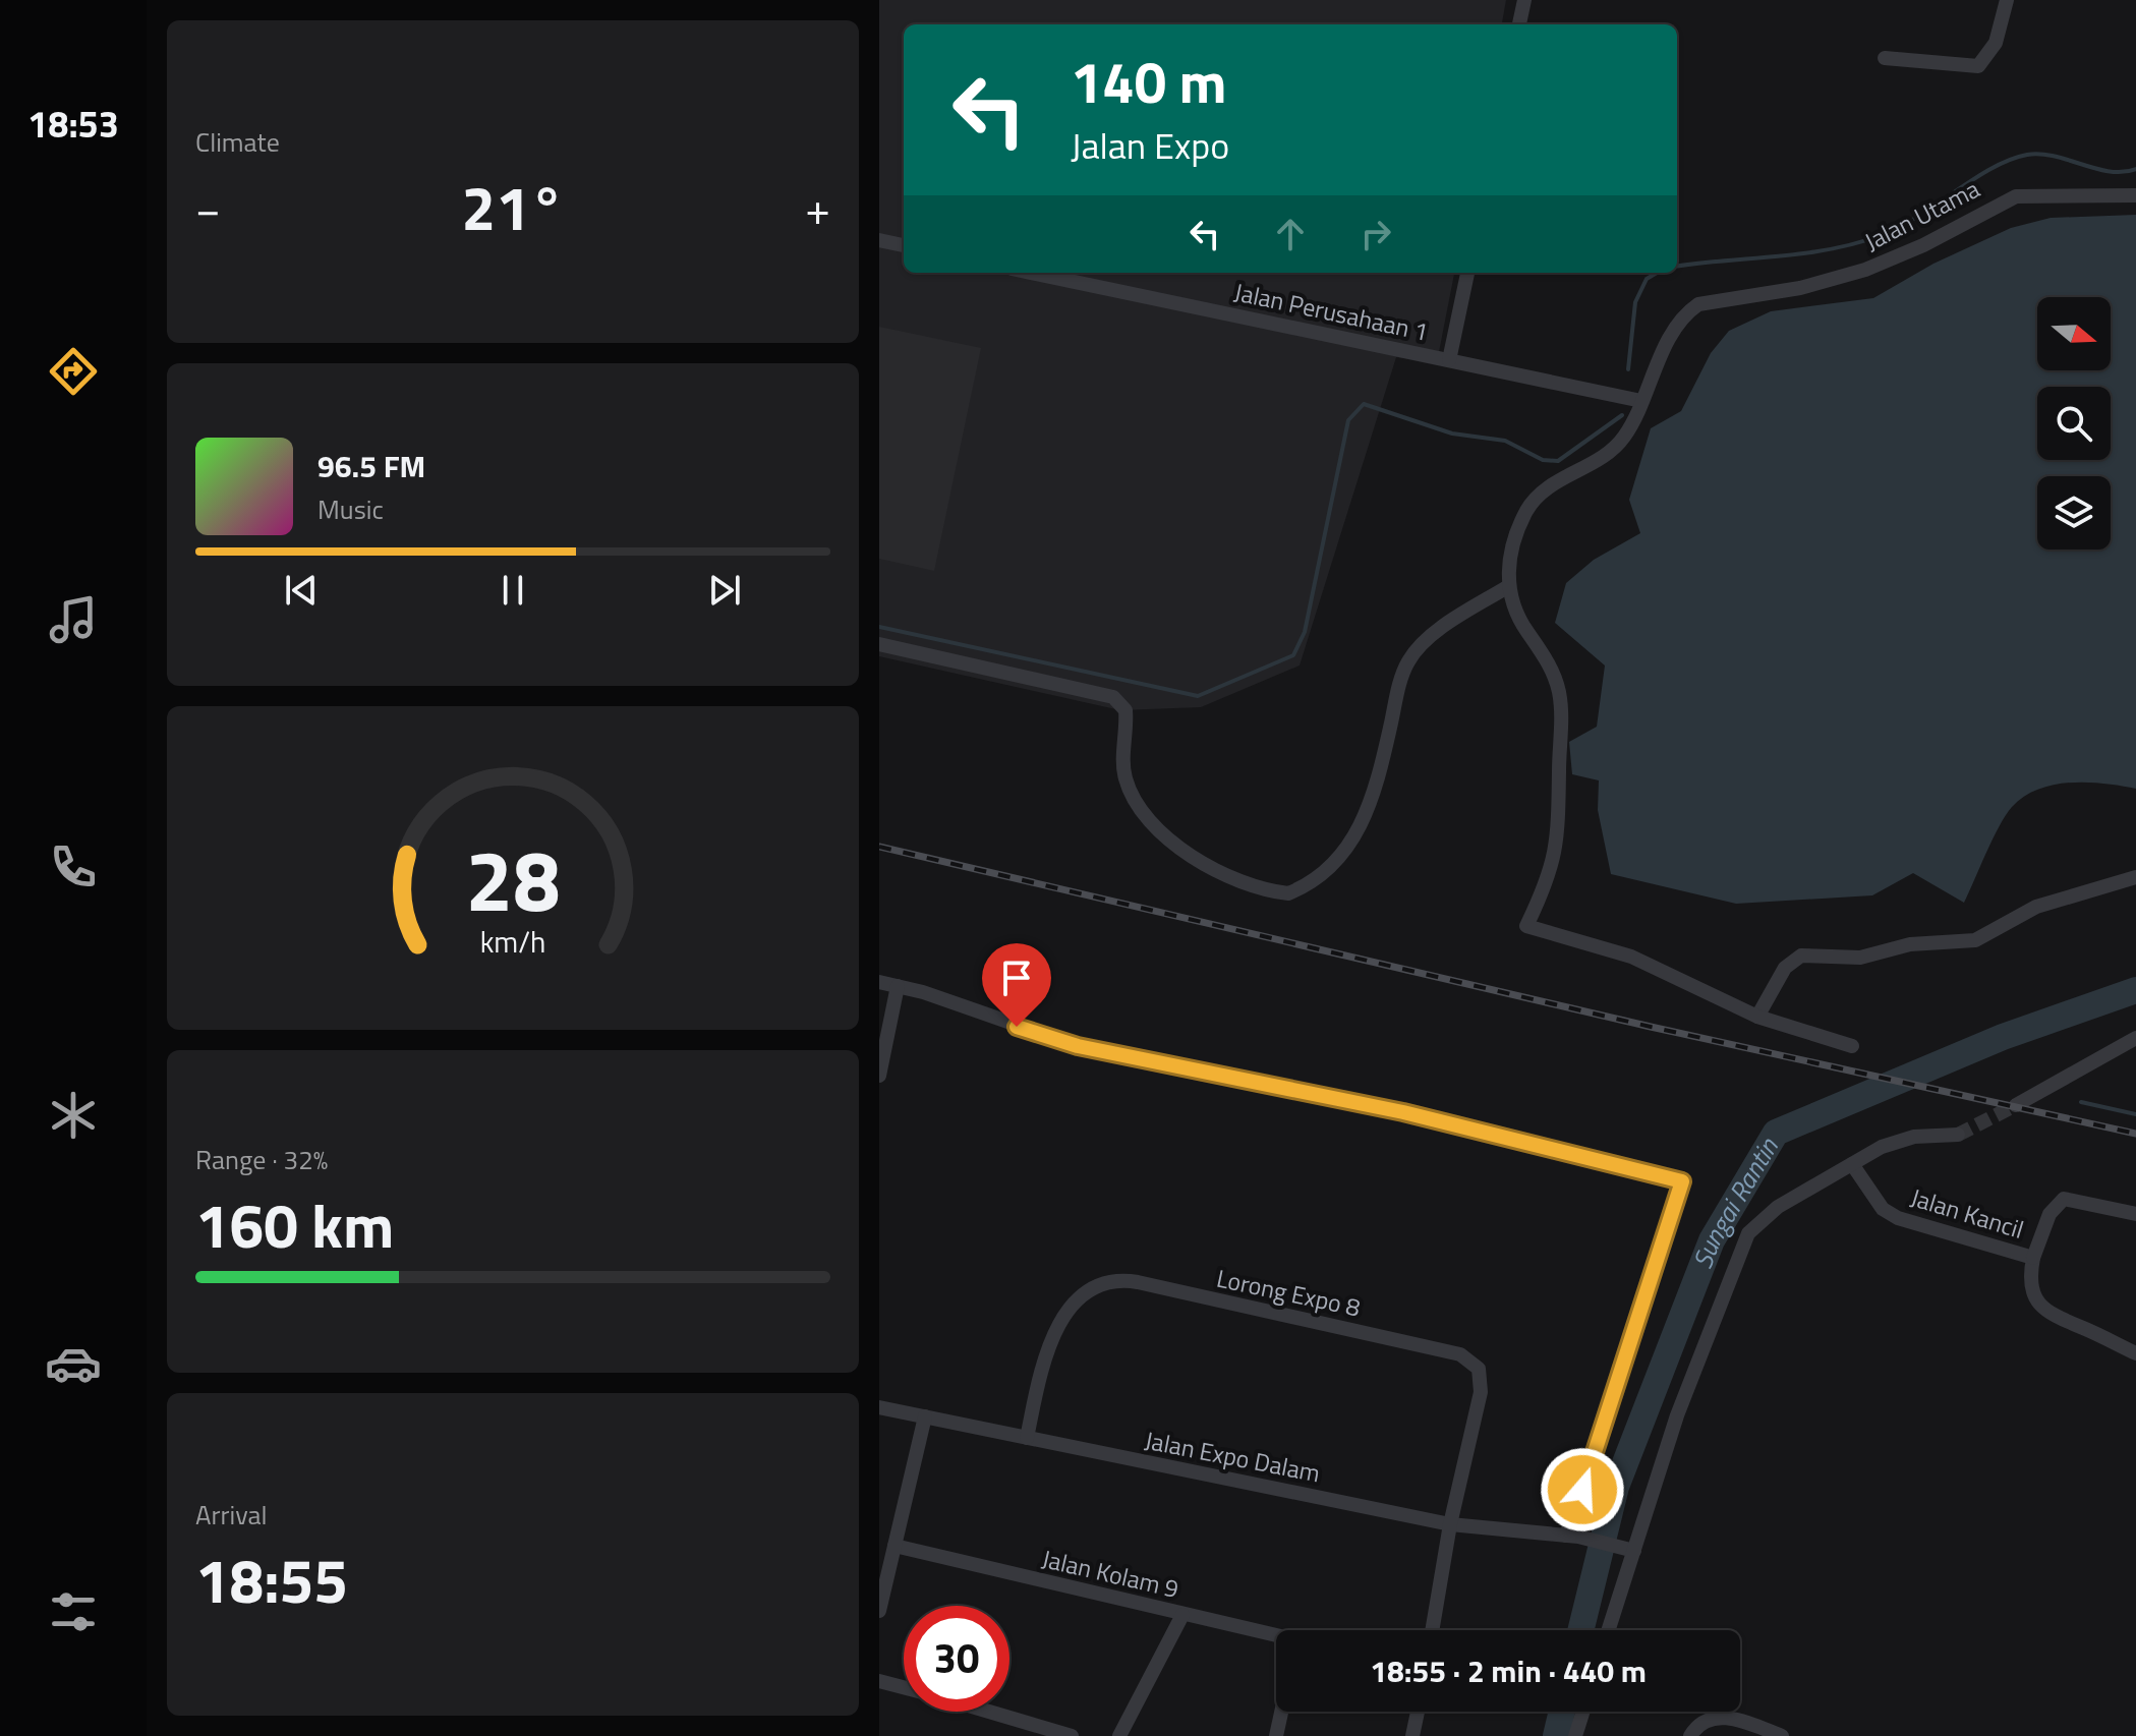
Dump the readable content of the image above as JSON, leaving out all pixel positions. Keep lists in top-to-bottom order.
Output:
{
  "streets": {
    "street": [
      "Jalan Utama",
      "Jalan Perusahaan 1",
      "Jalan Kancil",
      "Lorong Expo 8",
      "Jalan Expo Dalam",
      "Jalan Kolam 9"
    ]
  },
  "crossings": [
    ["Jalan Utama", "Jalan Perusahaan 1"],
    ["Lorong Expo 8", "Jalan Expo Dalam"]
  ],
  "water": ["Sungai Rantin"],
  "north": "right",
  "page": {
    "tabs": "18:53",
    "tile": [
      "Climate",
      ["Range · 32%", "160 km"],
      ["Arrival", "18:55"]
    ],
    "turn": ["140 m", "Jalan Expo"],
    "heat": ["−", "21°", "+"],
    "song": ["96.5 FM", "Music"],
    "limit": "30",
    "trip": "18:55 · 2 min · 440 m",
    "gauge": ["28", "km/h"]
  }
}
